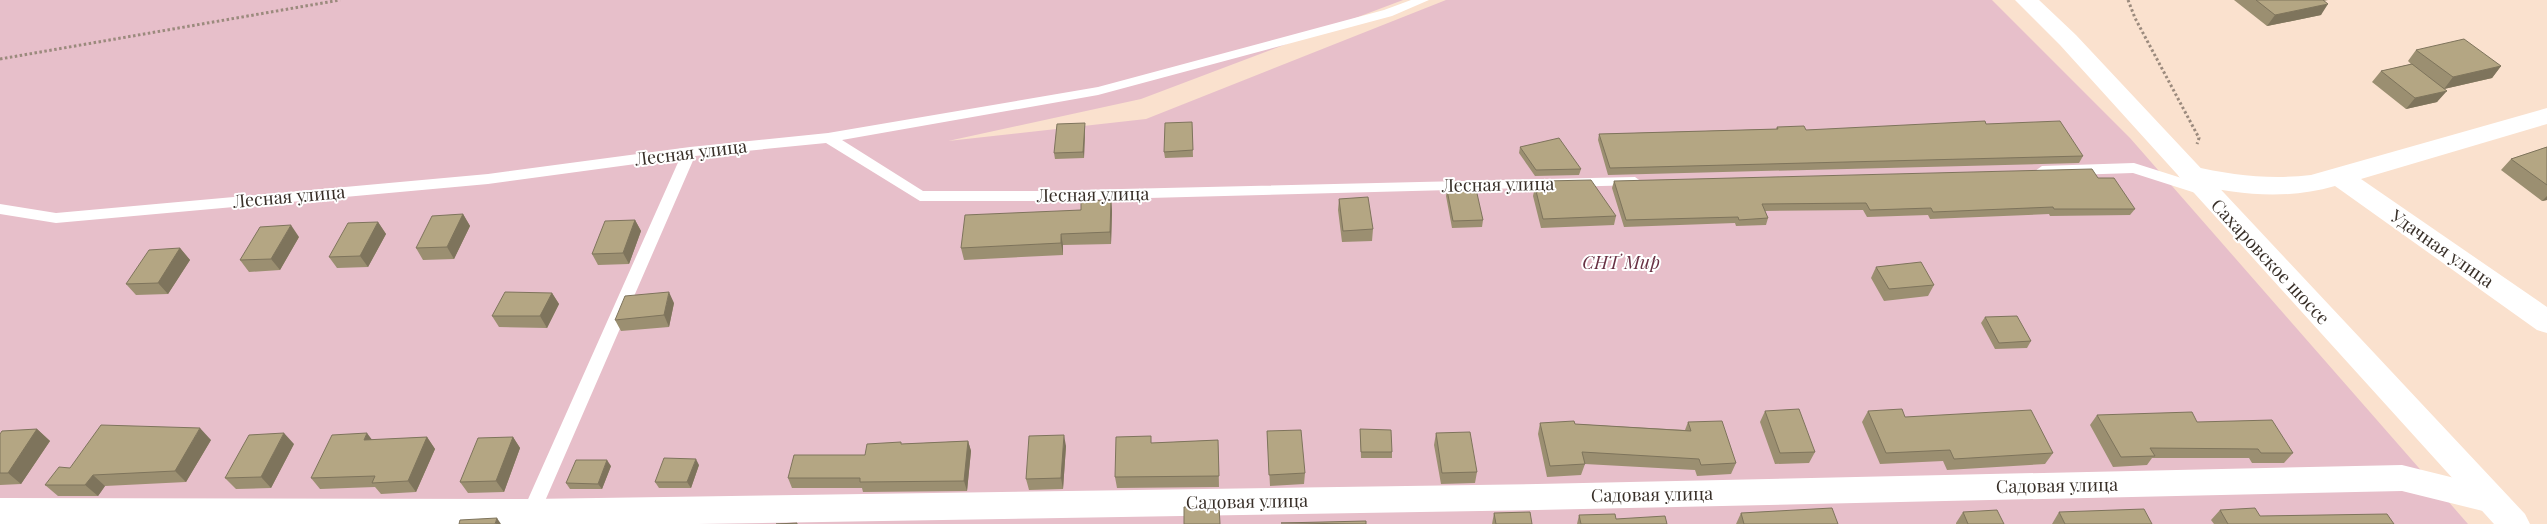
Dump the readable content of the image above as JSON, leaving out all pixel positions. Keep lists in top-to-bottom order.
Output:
{
  "streets": {
    "street": ["Удачная улица", "Сахаровское шоссе", "Садовая улица"],
    "lane": ["Лесная улица"]
  },
  "crossings": [
    ["Сахаровское шоссе", "Садовая улица"]
  ],
  "parks": ["СНТ Мир"]
}
